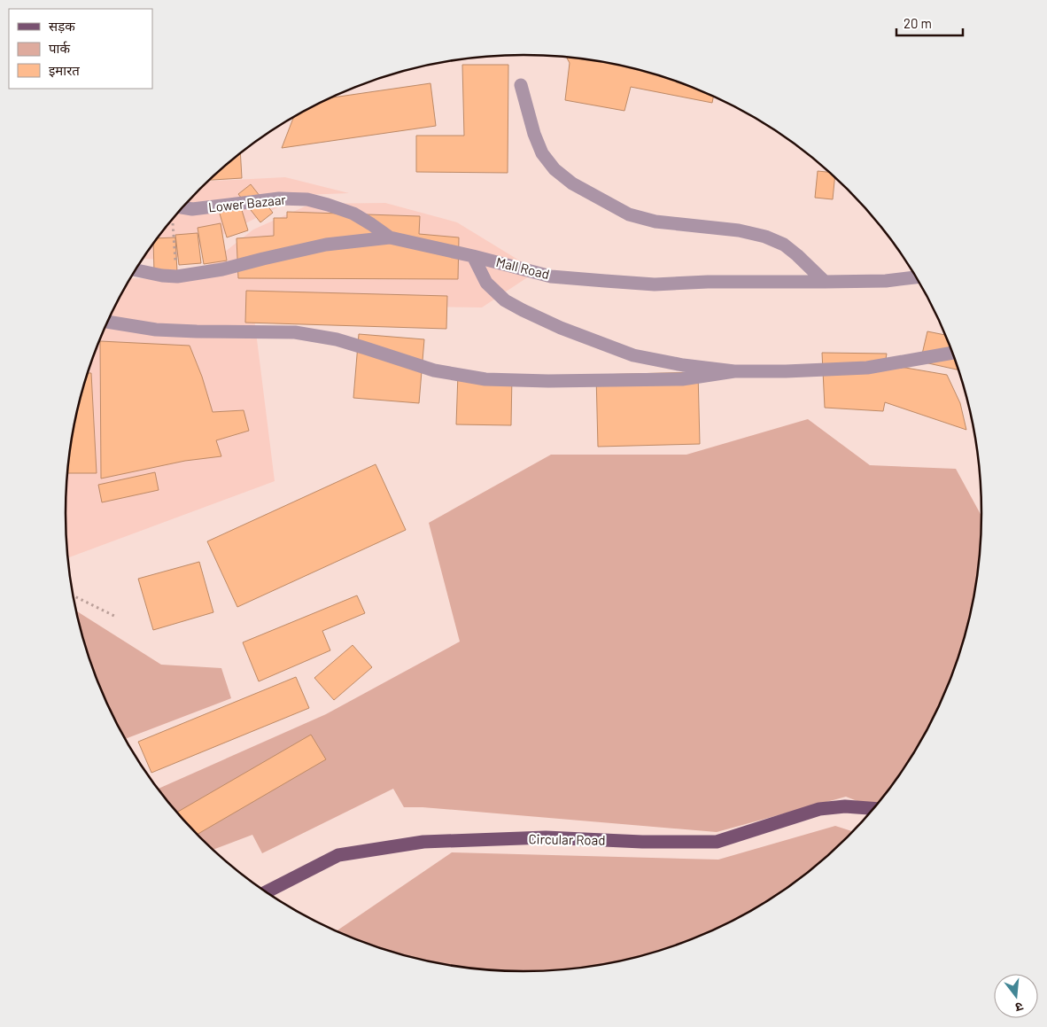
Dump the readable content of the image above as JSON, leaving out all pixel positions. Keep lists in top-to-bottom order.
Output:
{
  "streets": {
    "main road": ["Circular Road"],
    "street": ["Lower Bazaar", "Mall Road"]
  },
  "crossings": [
    ["Lower Bazaar", "Mall Road"]
  ],
  "legend": ["सड़क", "पार्क", "इमारत"],
  "scale_bar": "20 m",
  "north": "bottom"
}
